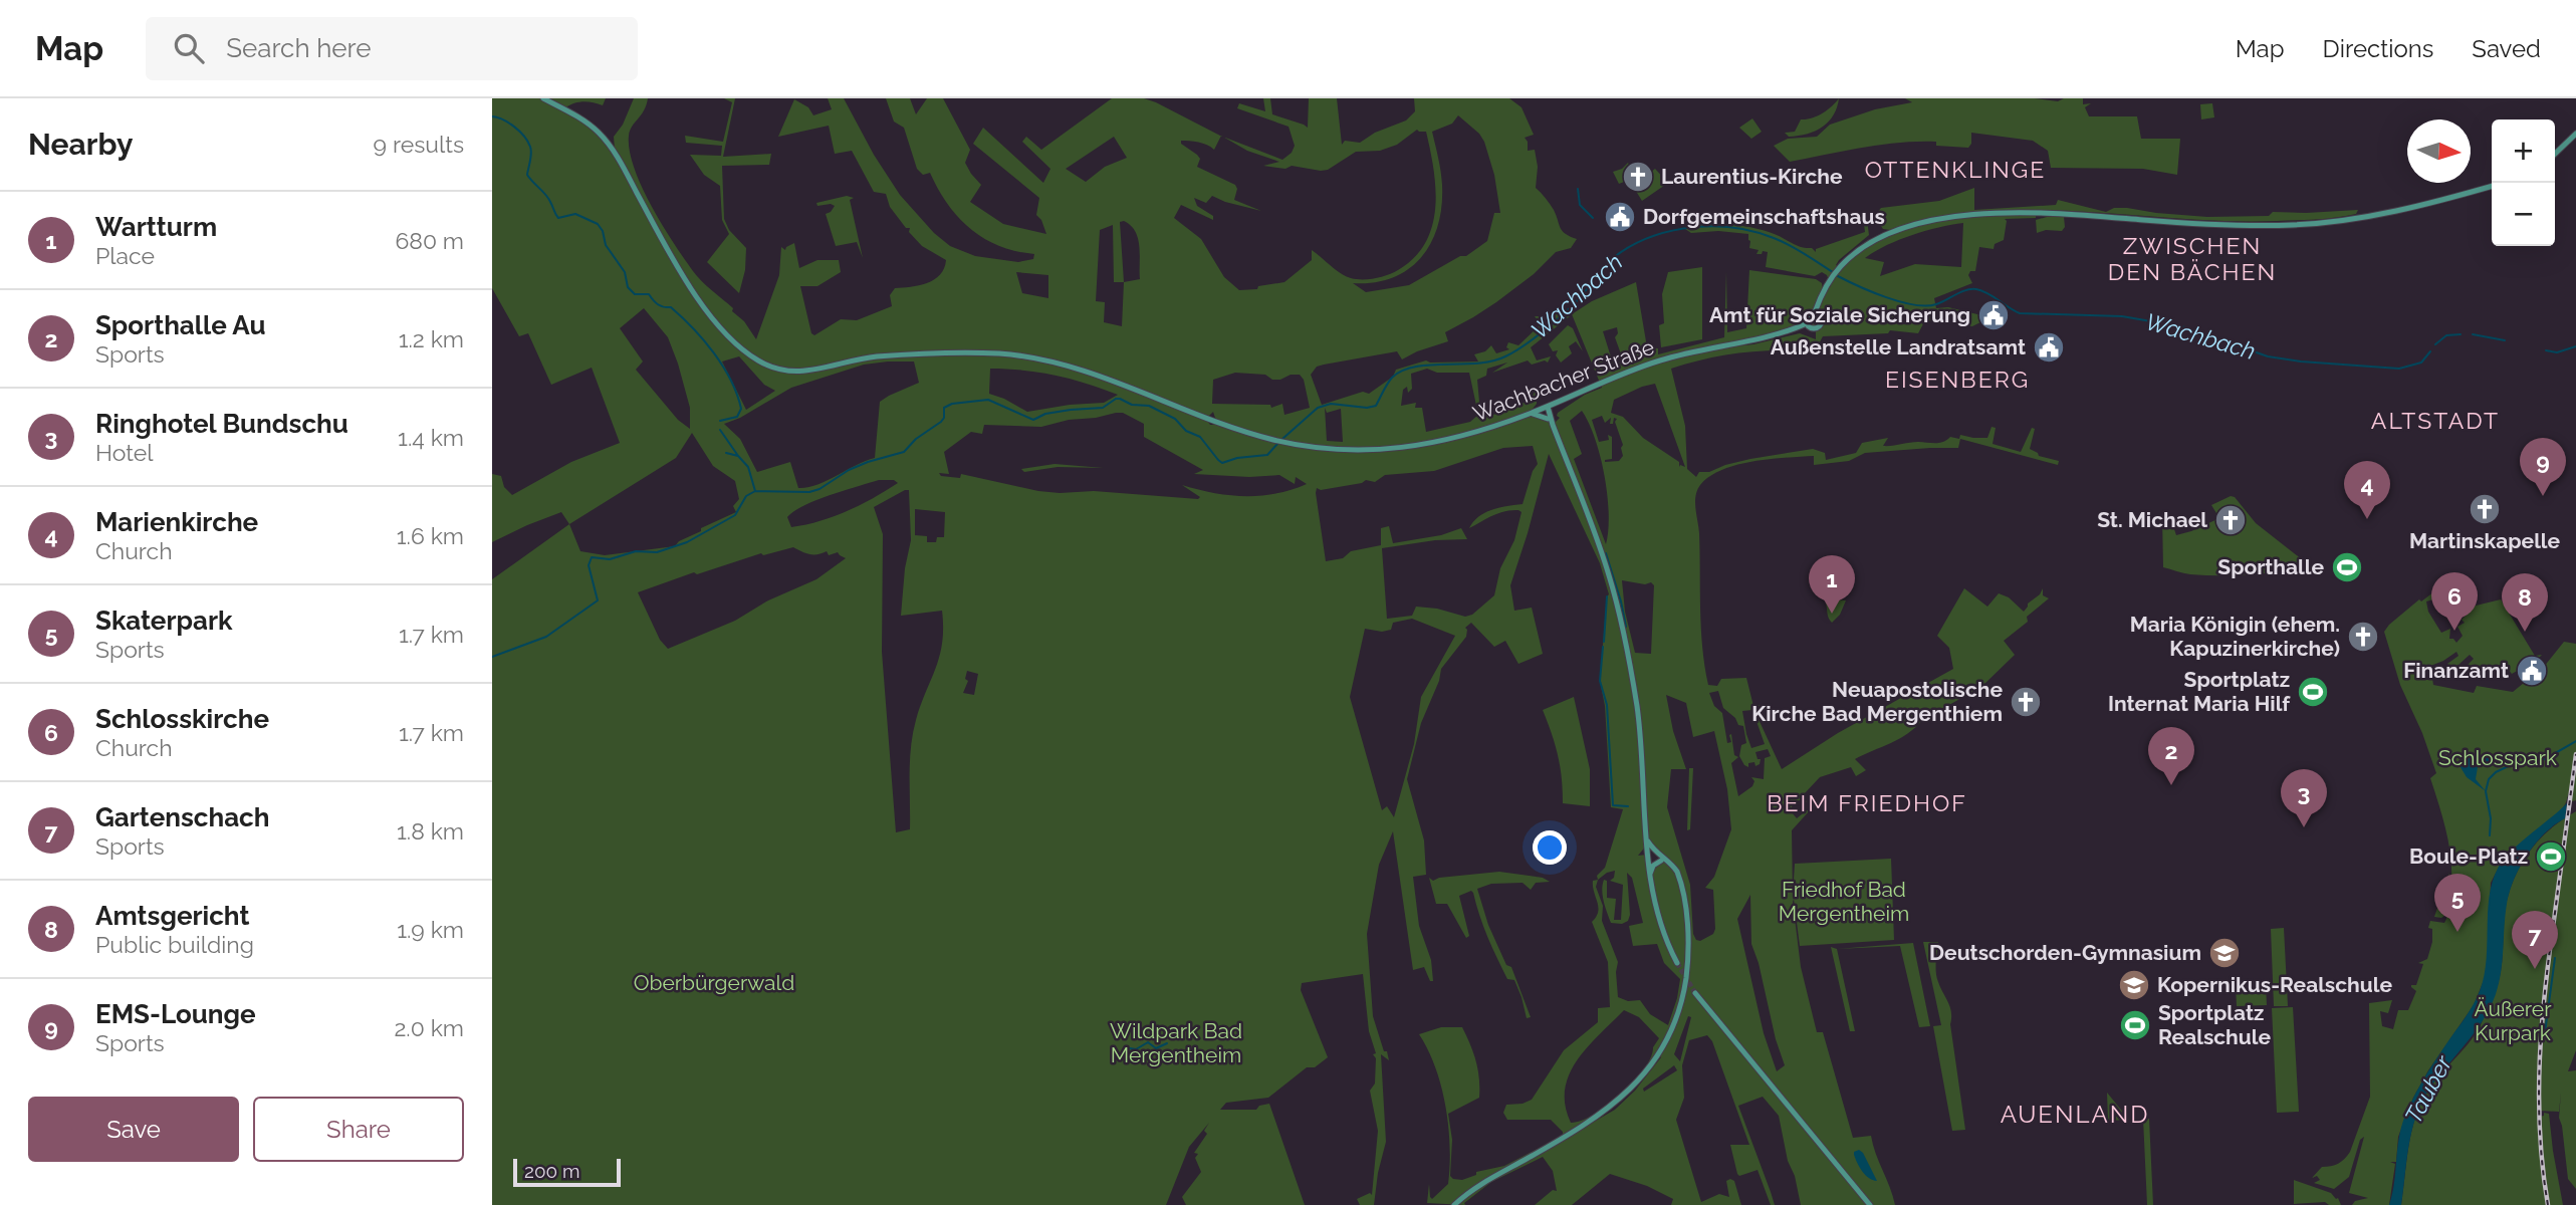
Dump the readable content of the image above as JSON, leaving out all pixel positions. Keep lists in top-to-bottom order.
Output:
{
  "streets": {
    "main road": ["Wachbacher Straße"]
  },
  "districts": [
    "OTTENKLINGE",
    "ZWISCHEN DEN BÄCHEN",
    "EISENBERG",
    "ALTSTADT",
    "BEIM FRIEDHOF",
    "AUENLAND"
  ],
  "water": ["Wachbach", "Tauber"],
  "parks": [
    "Schlosspark",
    "Friedhof Bad Mergentheim",
    "Oberbürgerwald",
    "Äußerer Kurpark",
    "Wildpark Bad Mergentheim"
  ],
  "places": {
    "church": [
      "Laurentius-Kirche",
      "Martinskapelle",
      "St. Michael",
      "Maria Königin (ehem. Kapuzinerkirche)",
      "Neuapostolische Kirche Bad Mergenthiem"
    ],
    "public building": [
      "Dorfgemeinschaftshaus",
      "Amt für Soziale Sicherung",
      "Außenstelle Landratsamt",
      "Finanzamt"
    ],
    "sports": [
      "Sporthalle",
      "Sportplatz Internat Maria Hilf",
      "Boule-Platz",
      "Sportplatz Realschule"
    ],
    "school or university": ["Deutschorden-Gymnasium", "Kopernikus-Realschule"]
  },
  "scale_bar": "200 m",
  "north": "right",
  "page": {
    "header": "Map",
    "search": "Search here",
    "nav": ["Map", "Directions", "Saved"],
    "heading": ["Nearby", "9 results"],
    "map_buttons": ["+", "−"],
    "list": [
      {
        "mark": "1",
        "name": "Wartturm",
        "note": "Place",
        "value": "680 m"
      },
      {
        "mark": "2",
        "name": "Sporthalle Au",
        "note": "Sports",
        "value": "1.2 km"
      },
      {
        "mark": "3",
        "name": "Ringhotel Bundschu",
        "note": "Hotel",
        "value": "1.4 km"
      },
      {
        "mark": "4",
        "name": "Marienkirche",
        "note": "Church",
        "value": "1.6 km"
      },
      {
        "mark": "5",
        "name": "Skaterpark",
        "note": "Sports",
        "value": "1.7 km"
      },
      {
        "mark": "6",
        "name": "Schlosskirche",
        "note": "Church",
        "value": "1.7 km"
      },
      {
        "mark": "7",
        "name": "Gartenschach",
        "note": "Sports",
        "value": "1.8 km"
      },
      {
        "mark": "8",
        "name": "Amtsgericht",
        "note": "Public building",
        "value": "1.9 km"
      },
      {
        "mark": "9",
        "name": "EMS-Lounge",
        "note": "Sports",
        "value": "2.0 km"
      }
    ],
    "pins": [
      "9",
      "4",
      "1",
      "6",
      "8",
      "2",
      "3",
      "5",
      "7"
    ],
    "buttons": ["Save", "Share"],
    "scale": "200 m"
  }
}
